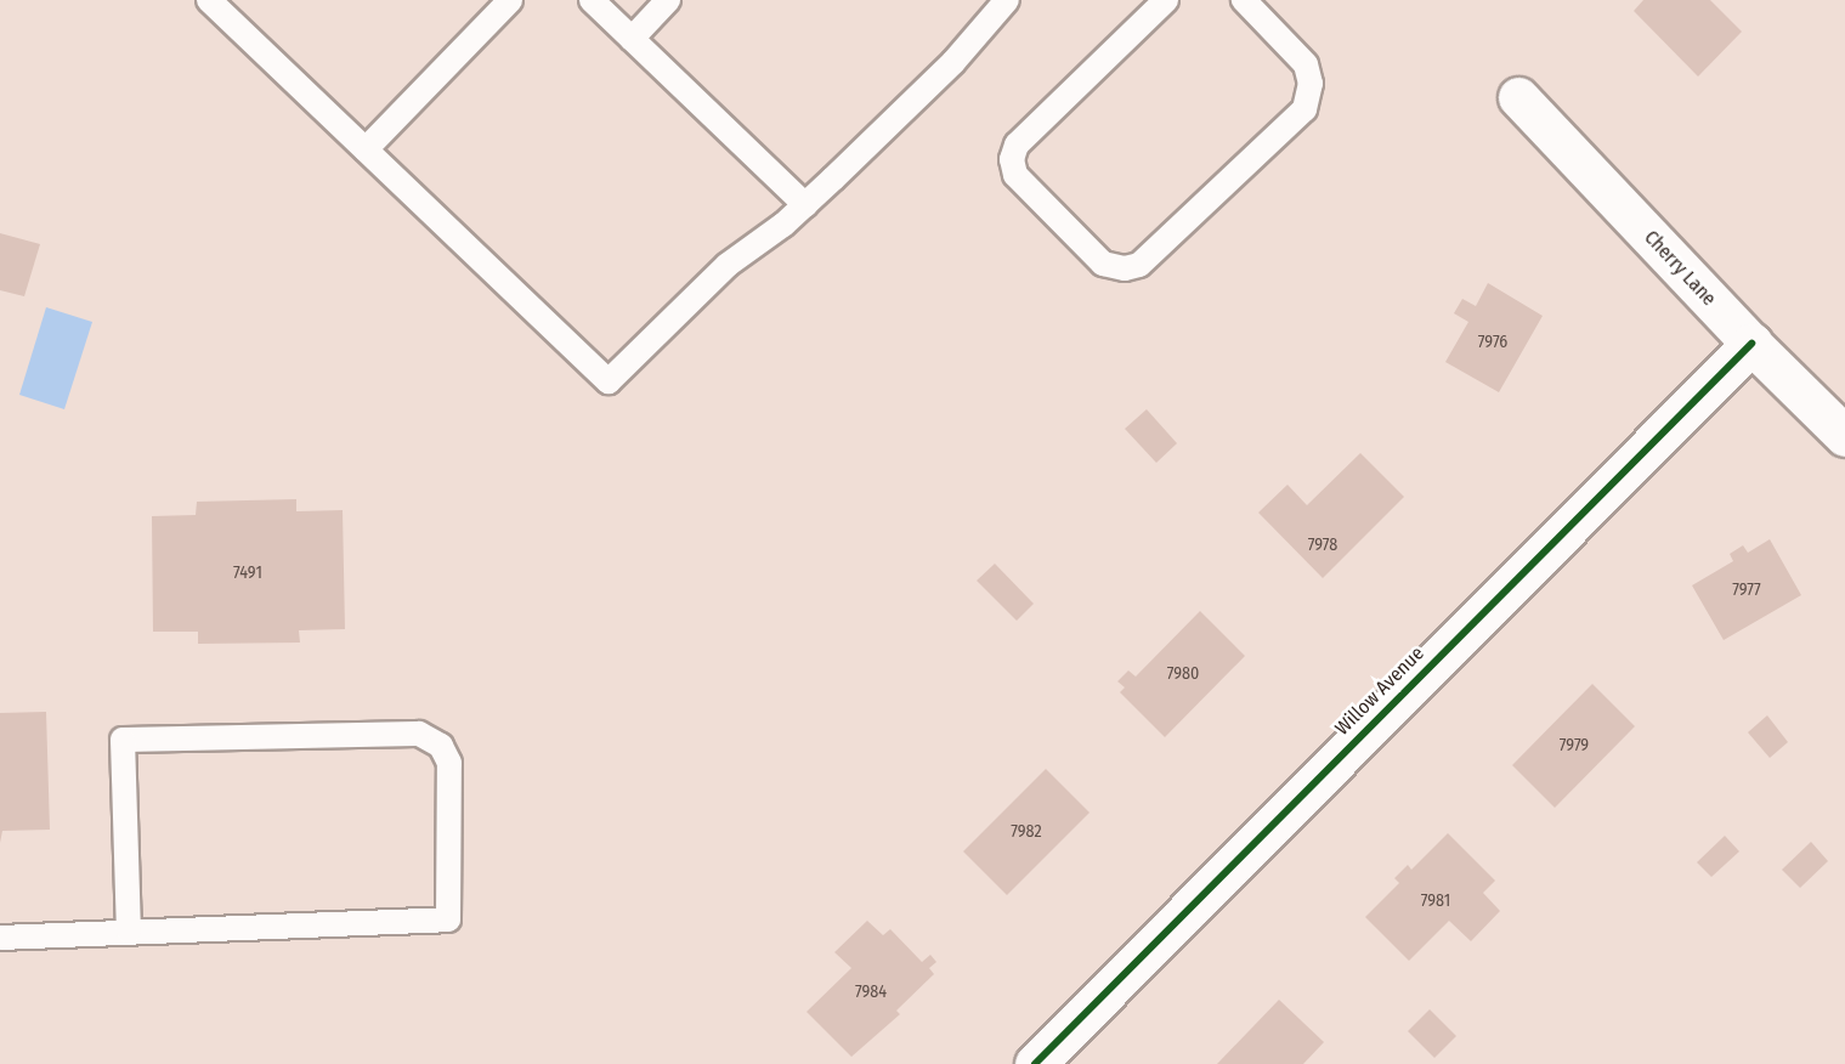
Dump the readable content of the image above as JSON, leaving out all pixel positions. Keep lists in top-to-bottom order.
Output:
{
  "streets": {
    "street": ["Cherry Lane", "Willow Avenue"]
  },
  "crossings": [
    ["Cherry Lane", "Willow Avenue"]
  ],
  "house_numbers": [
    "7976",
    "7978",
    "7491",
    "7977",
    "7980",
    "7979",
    "7982",
    "7981",
    "7984"
  ]
}
